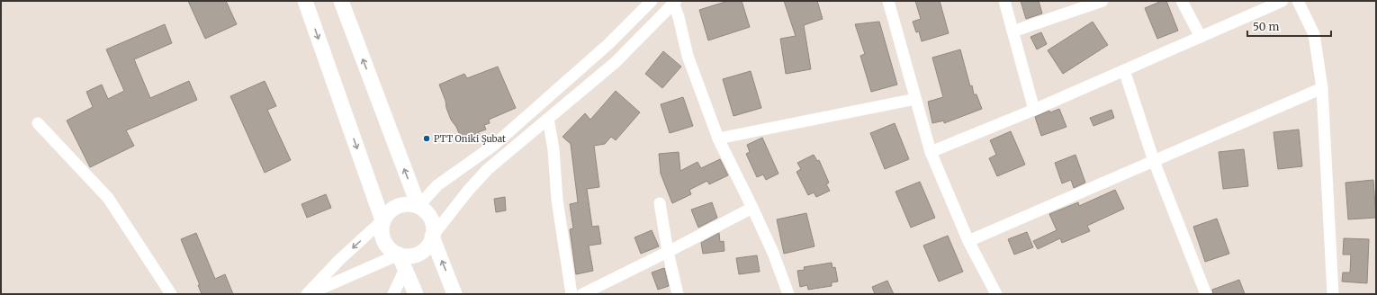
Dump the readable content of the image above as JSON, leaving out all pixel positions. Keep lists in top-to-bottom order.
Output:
{
  "places": ["PTT Oniki Şubat"],
  "scale_bar": "50 m"
}
